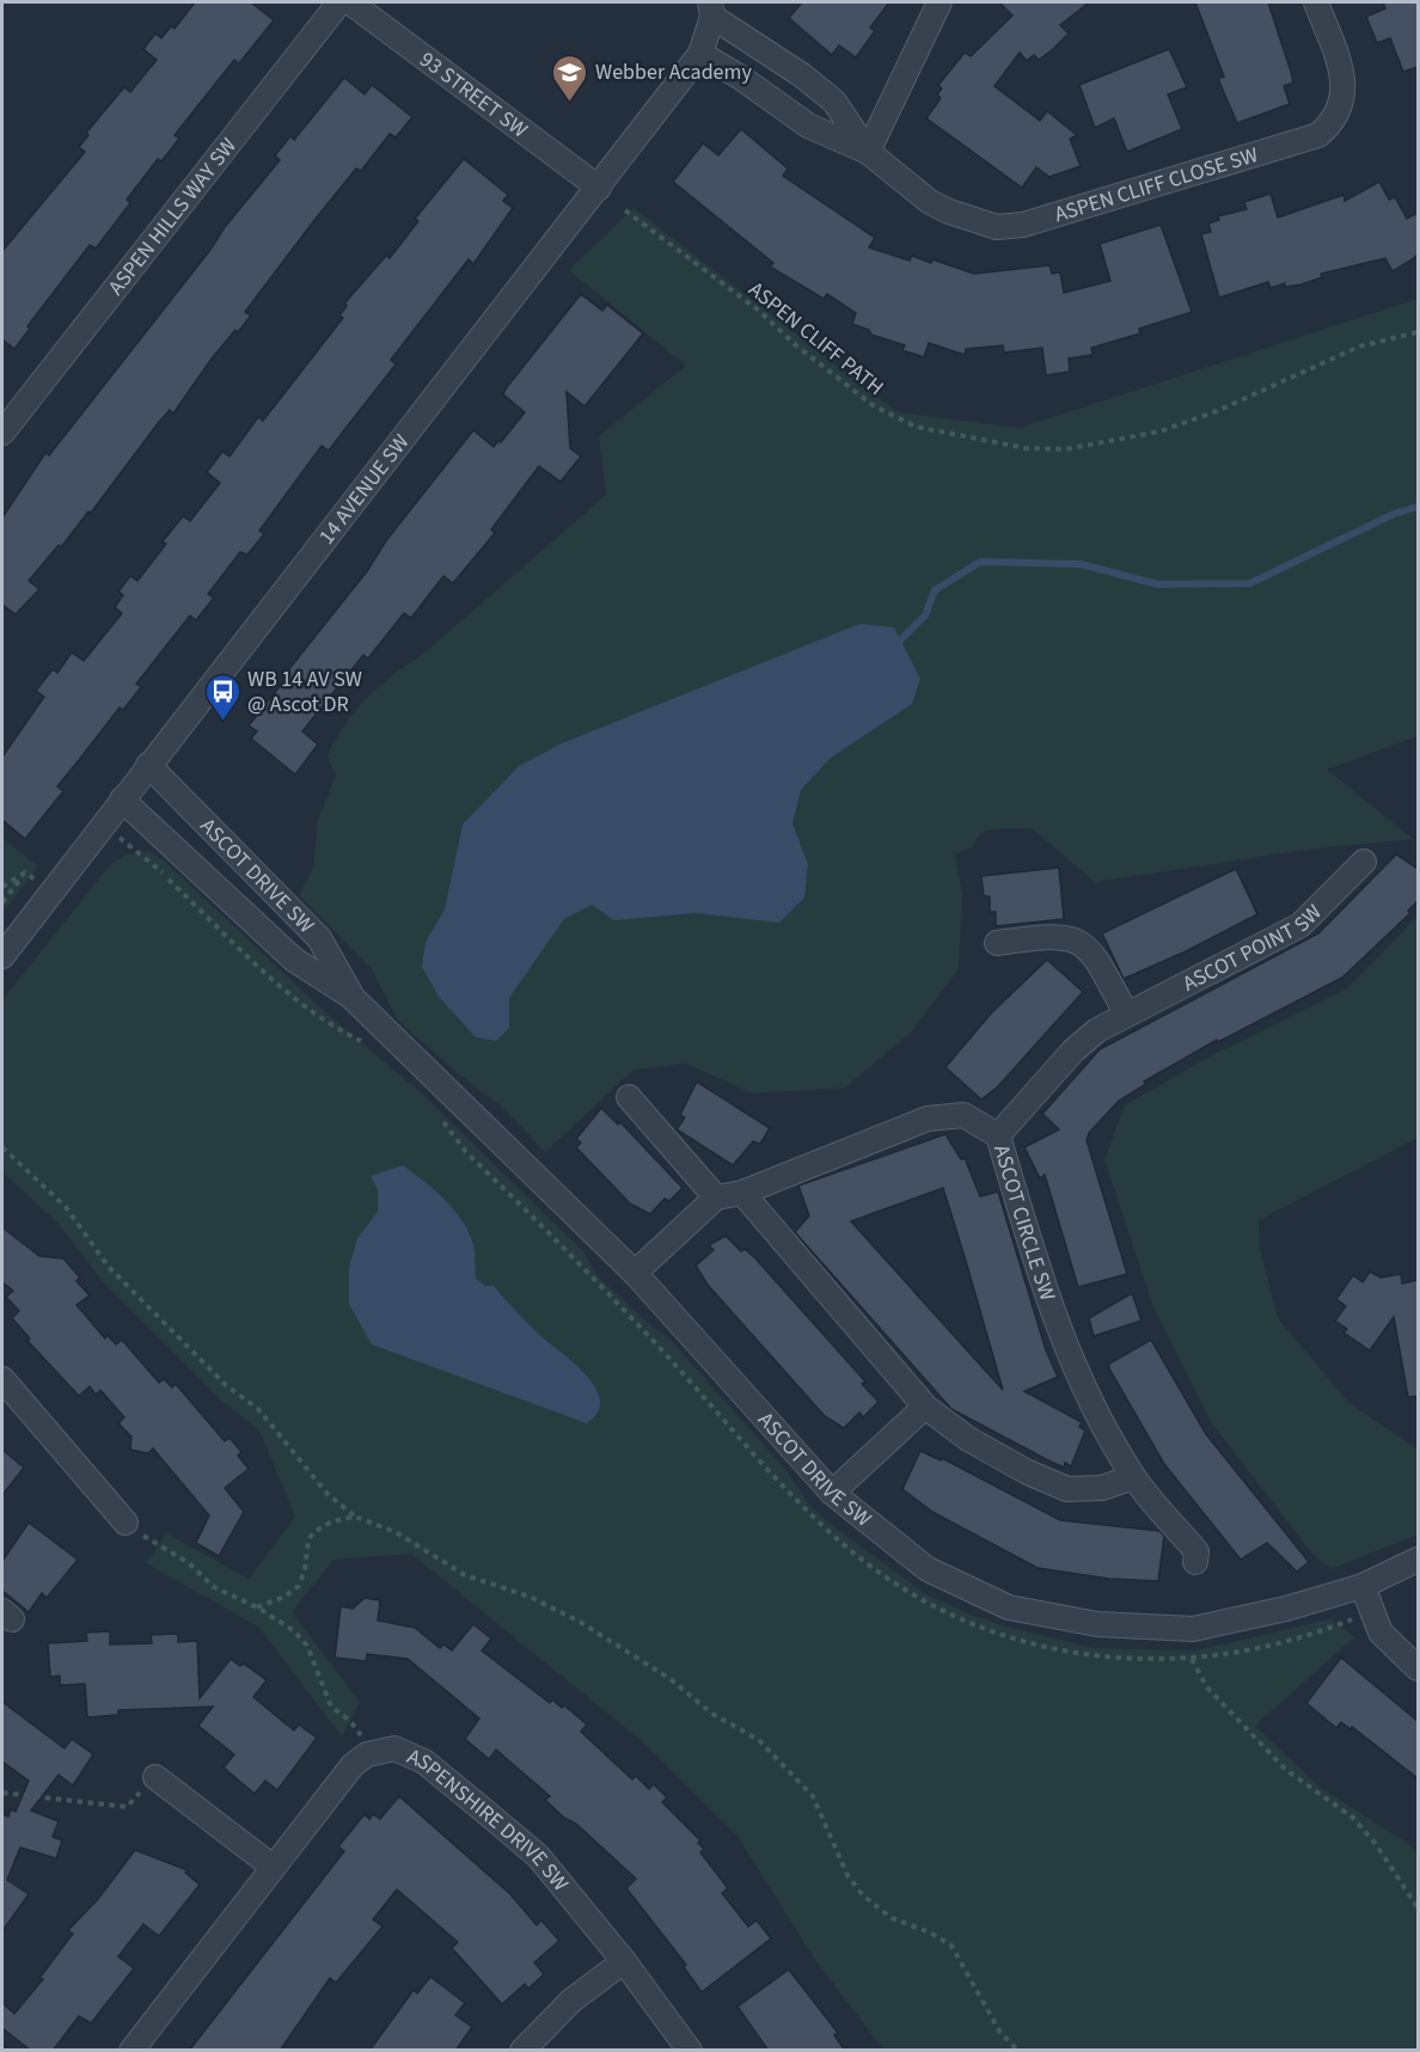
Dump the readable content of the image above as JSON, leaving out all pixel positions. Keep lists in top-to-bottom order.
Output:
{
  "streets": {
    "street": [
      "93 STREET SW",
      "ASPEN CLIFF CLOSE SW",
      "ASPEN HILLS WAY SW",
      "14 AVENUE SW",
      "ASCOT DRIVE SW",
      "ASCOT POINT SW",
      "ASCOT CIRCLE SW",
      "ASPENSHIRE DRIVE SW"
    ],
    "path": ["ASPEN CLIFF PATH"]
  },
  "crossings": [
    ["93 STREET SW", "14 AVENUE SW"],
    ["ASPEN CLIFF CLOSE SW", "14 AVENUE SW"],
    ["14 AVENUE SW", "ASCOT DRIVE SW"],
    ["ASCOT POINT SW", "ASCOT CIRCLE SW"]
  ],
  "places": {
    "school or university": ["Webber Academy"],
    "bus stop": ["WB 14 AV SW @ Ascot DR"]
  }
}
